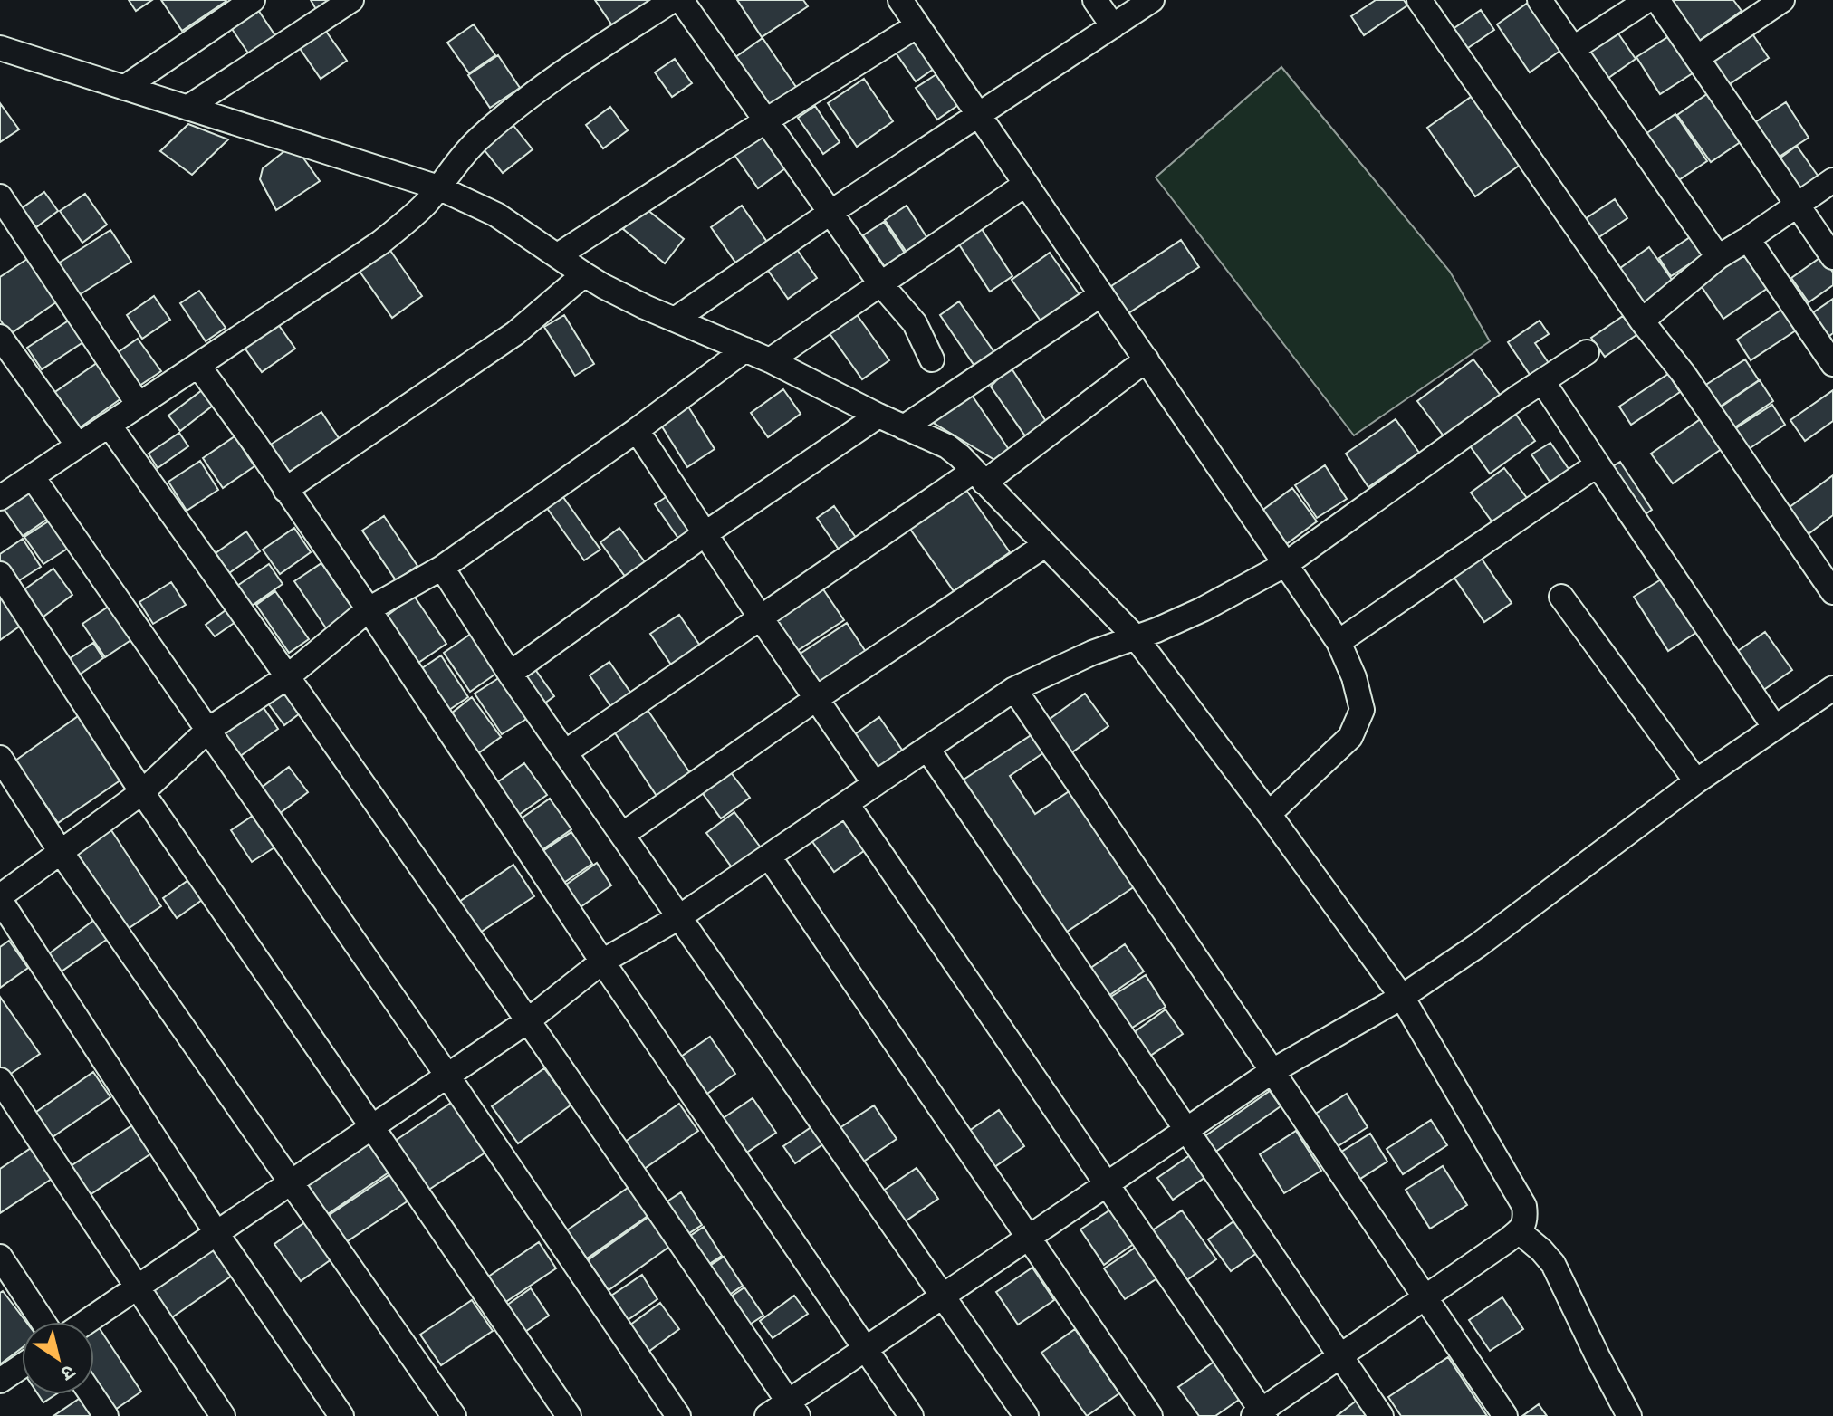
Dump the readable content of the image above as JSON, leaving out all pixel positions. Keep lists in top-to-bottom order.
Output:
{
  "north": "bottom right"
}
